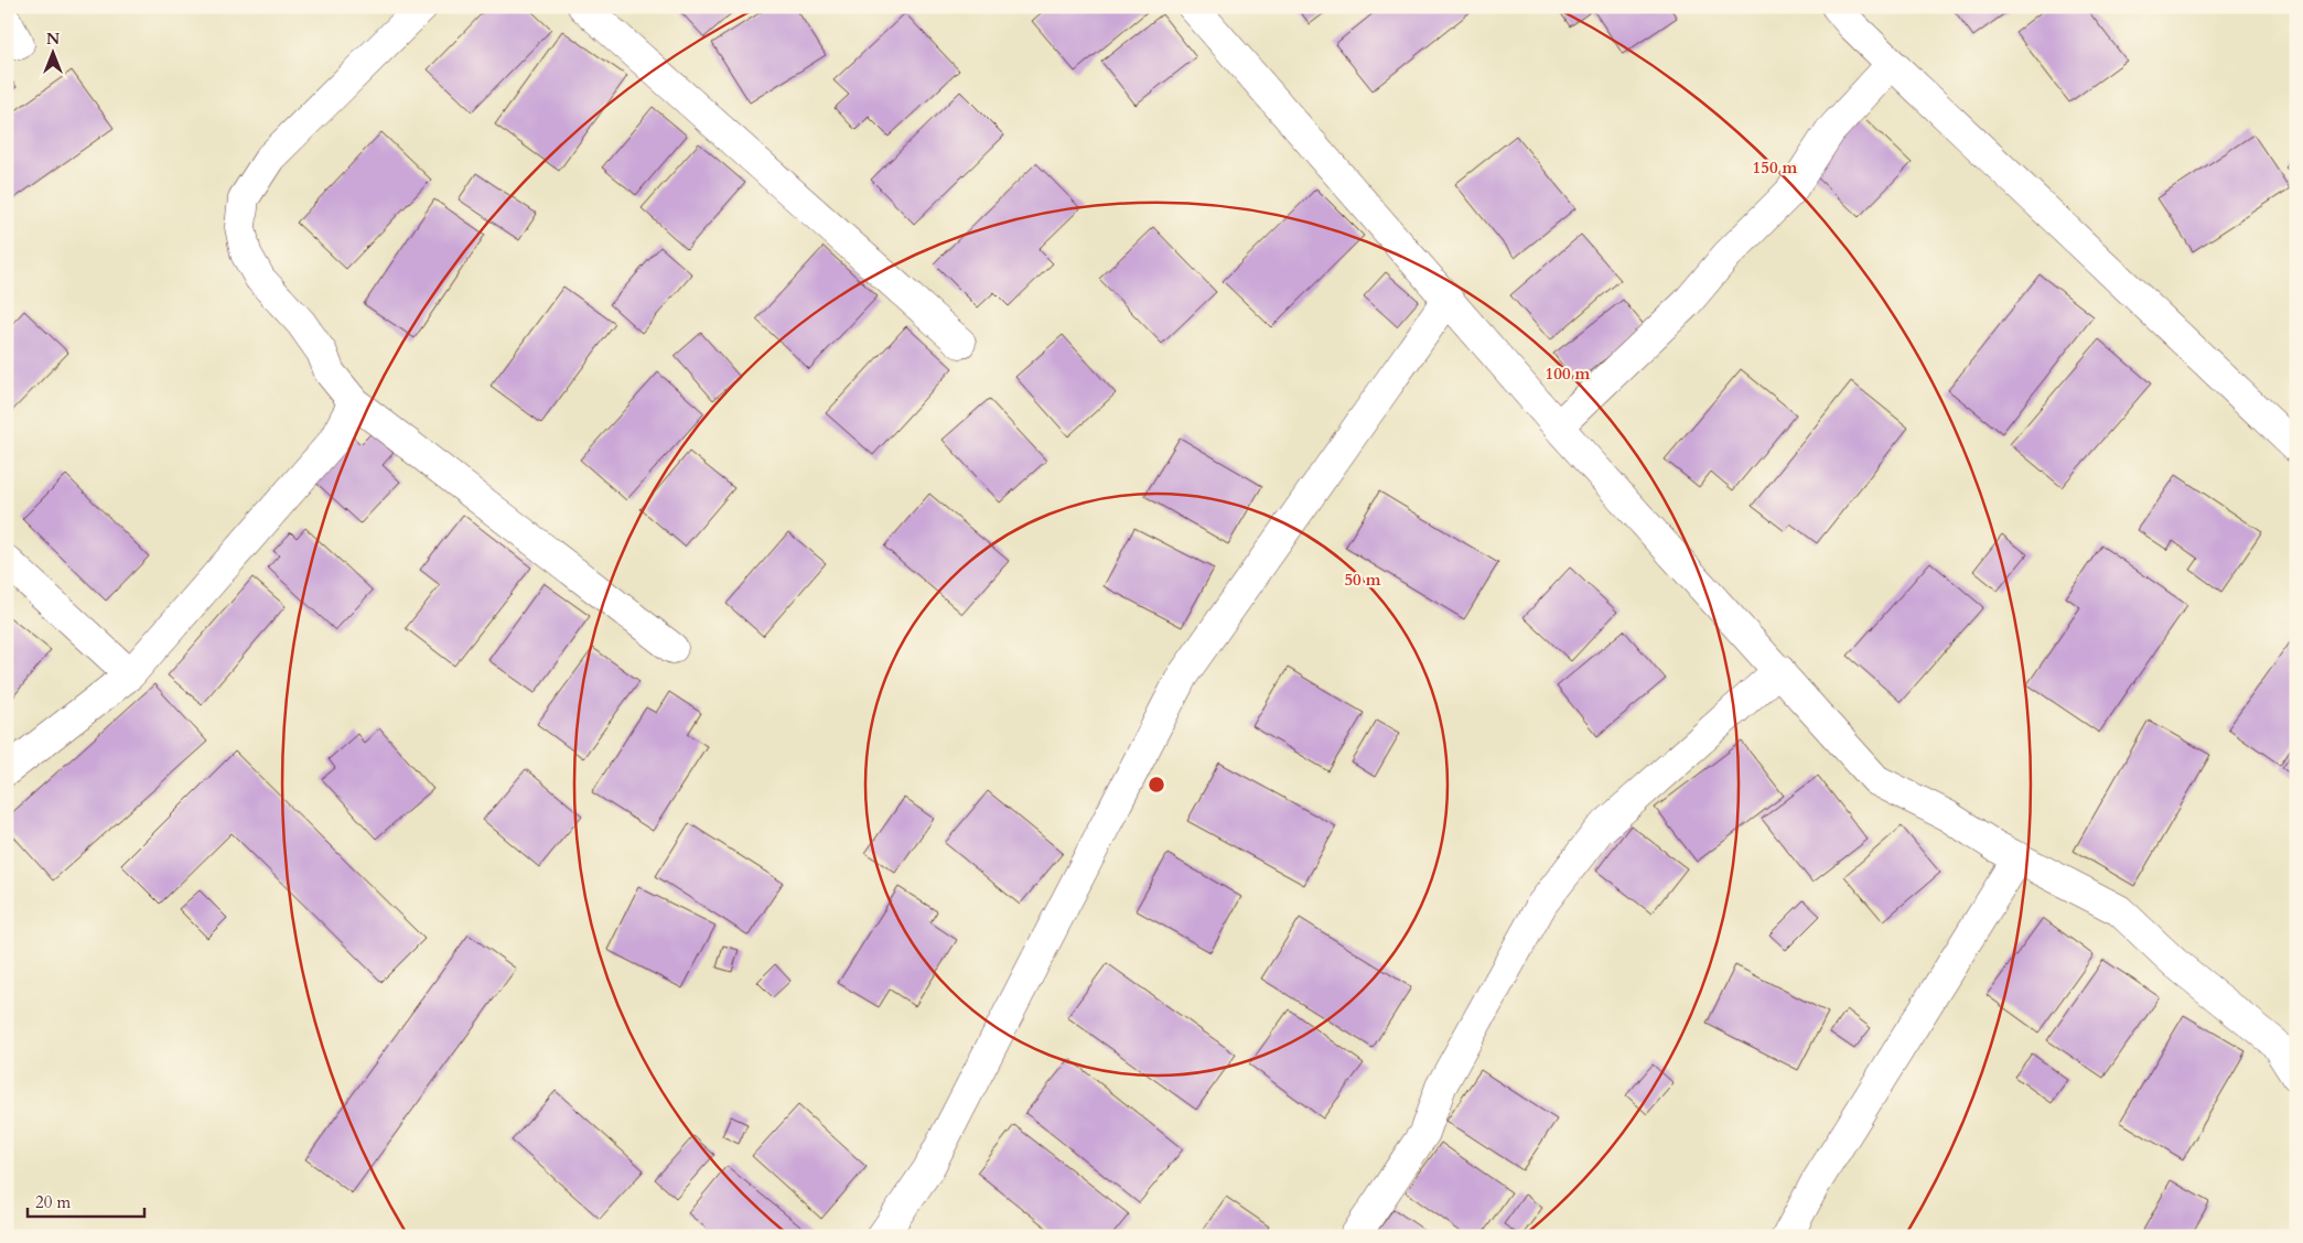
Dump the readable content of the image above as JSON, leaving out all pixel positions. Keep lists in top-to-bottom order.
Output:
{
  "scale_bar": "20 m",
  "north": "top",
  "rings": ["150 m", "100 m", "50 m"]
}
